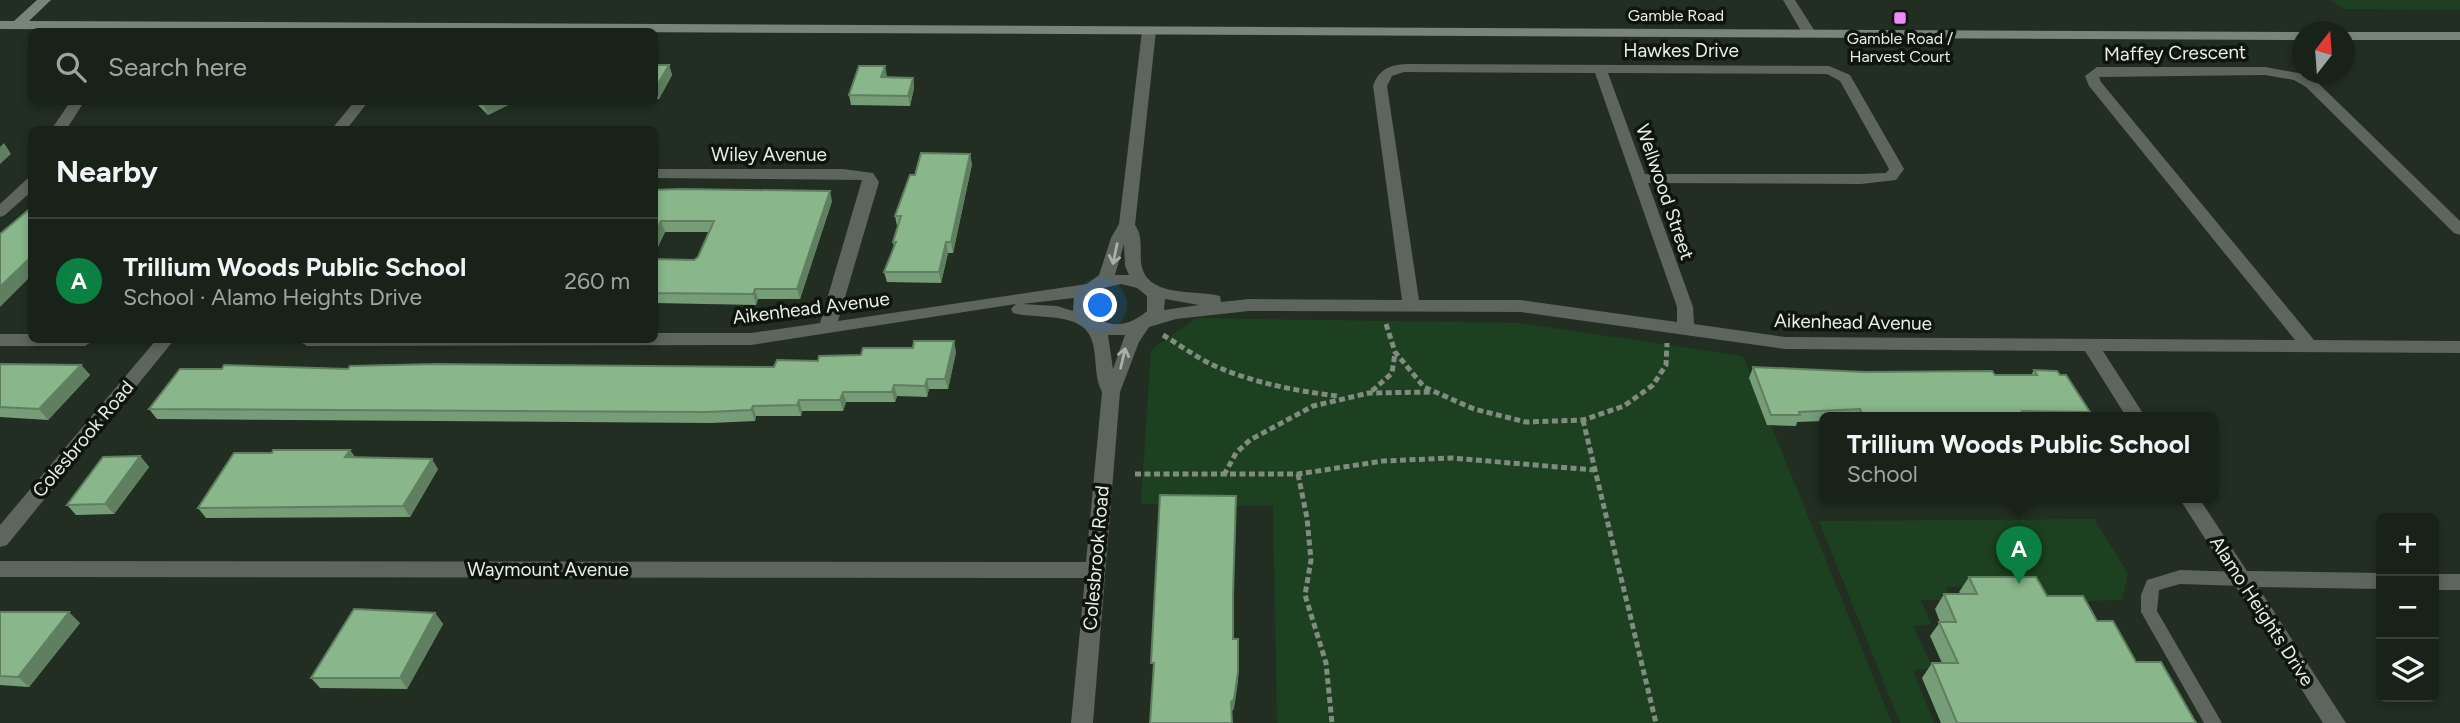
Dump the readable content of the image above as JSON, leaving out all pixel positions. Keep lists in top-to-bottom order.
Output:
{
  "streets": {
    "main road": ["Gamble Road"],
    "street": [
      "Hawkes Drive",
      "Maffey Crescent",
      "Wiley Avenue",
      "Wellwood Street",
      "Aikenhead Avenue",
      "Colesbrook Road",
      "Waymount Avenue",
      "Alamo Heights Drive"
    ]
  },
  "crossings": [
    ["Hawkes Drive", "Wellwood Street"],
    ["Hawkes Drive", "Aikenhead Avenue"],
    ["Maffey Crescent", "Aikenhead Avenue"],
    ["Wiley Avenue", "Aikenhead Avenue"],
    ["Wellwood Street", "Aikenhead Avenue"],
    ["Aikenhead Avenue", "Colesbrook Road"],
    ["Colesbrook Road", "Waymount Avenue"]
  ],
  "places": {
    "transit": ["Gamble Road / Harvest Court"]
  },
  "north": "top",
  "page": {
    "search": "Search here",
    "heading": "Nearby",
    "list": [
      {
        "mark": "A",
        "name": "Trillium Woods Public School",
        "note": "School · Alamo Heights Drive",
        "value": "260 m"
      }
    ],
    "popup": ["Trillium Woods Public School", "School"],
    "map_buttons": ["+", "−"],
    "pins": "A"
  }
}
